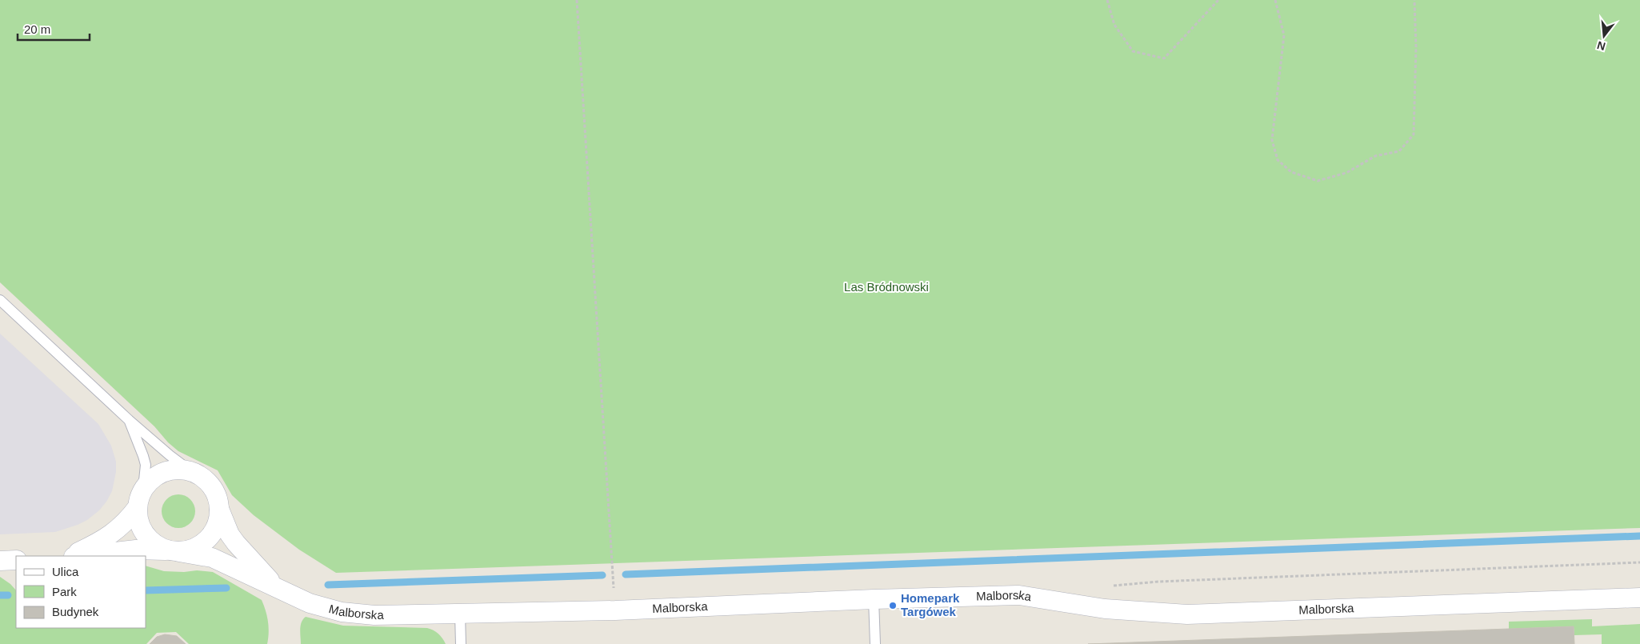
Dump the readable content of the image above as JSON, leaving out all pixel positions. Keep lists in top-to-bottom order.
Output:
{
  "streets": {
    "street": ["Malborska"]
  },
  "parks": ["Las Bródnowski"],
  "places": ["Homepark Targówek"],
  "legend": ["Ulica", "Park", "Budynek"],
  "scale_bar": "20 m",
  "north": "bottom"
}
